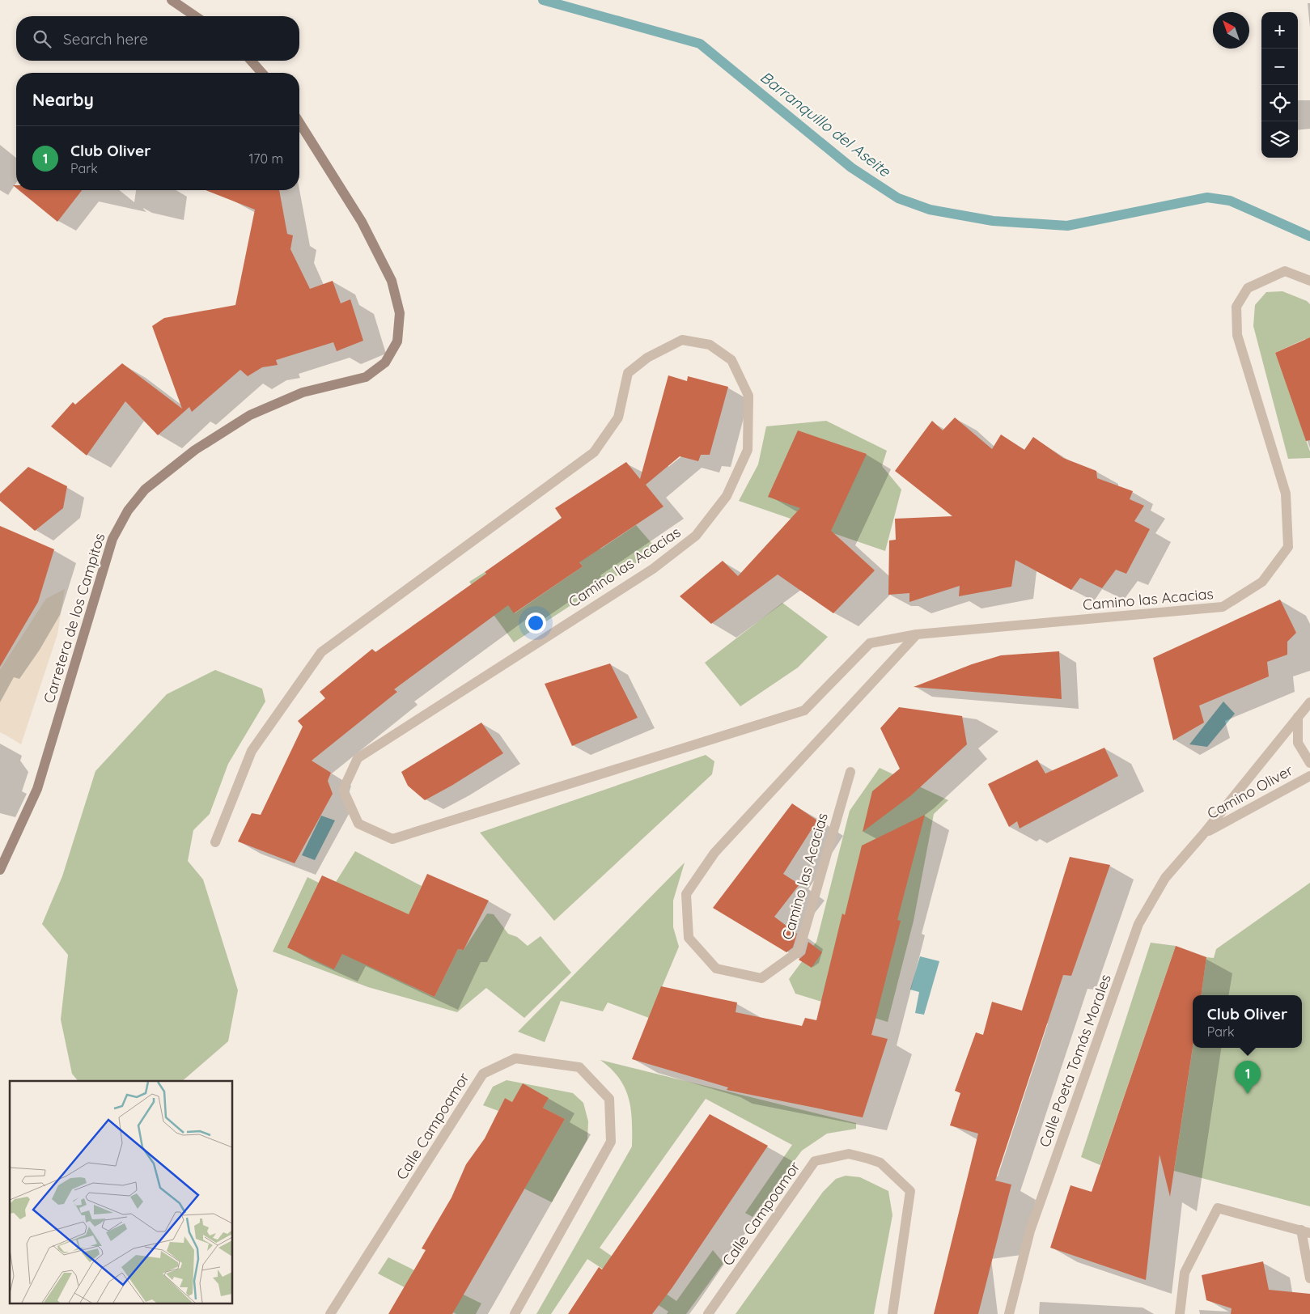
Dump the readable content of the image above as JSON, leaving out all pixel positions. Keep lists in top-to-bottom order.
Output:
{
  "streets": {
    "main road": ["Carretera de los Campitos"],
    "street": [
      "Camino las Acacias",
      "Camino Oliver",
      "Calle Poeta Tomás Morales",
      "Calle Campoamor"
    ]
  },
  "crossings": [
    ["Camino Oliver", "Calle Poeta Tomás Morales"]
  ],
  "water": ["Barranquillo del Aseite"],
  "north": "top left",
  "page": {
    "map_buttons": ["+", "−"],
    "search": "Search here",
    "heading": "Nearby",
    "list": [
      {
        "mark": "1",
        "name": "Club Oliver",
        "note": "Park",
        "value": "170 m"
      }
    ],
    "popup": ["Club Oliver", "Park"],
    "pins": "1"
  }
}
